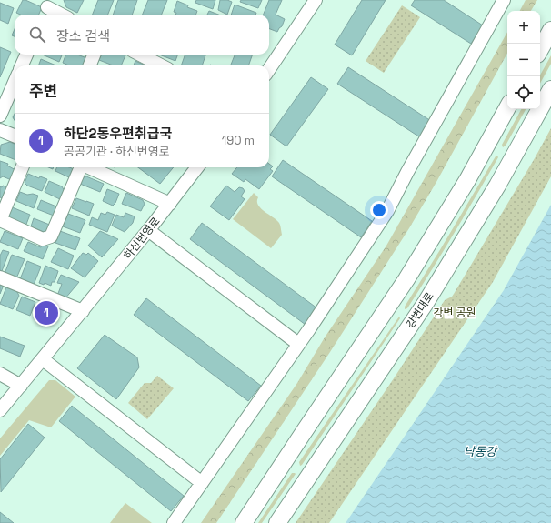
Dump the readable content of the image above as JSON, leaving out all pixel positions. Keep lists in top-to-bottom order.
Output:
{
  "streets": {
    "main road": ["강변대로"],
    "street": ["하신번영로"]
  },
  "water": ["낙동강"],
  "parks": ["강변 공원"],
  "page": {
    "map_buttons": ["+", "−"],
    "search": "장소 검색",
    "heading": "주변",
    "list": [
      {
        "mark": "1",
        "name": "하단2동우편취급국",
        "note": "공공기관 · 하신번영로",
        "value": "190 m"
      }
    ],
    "pins": "1"
  }
}
